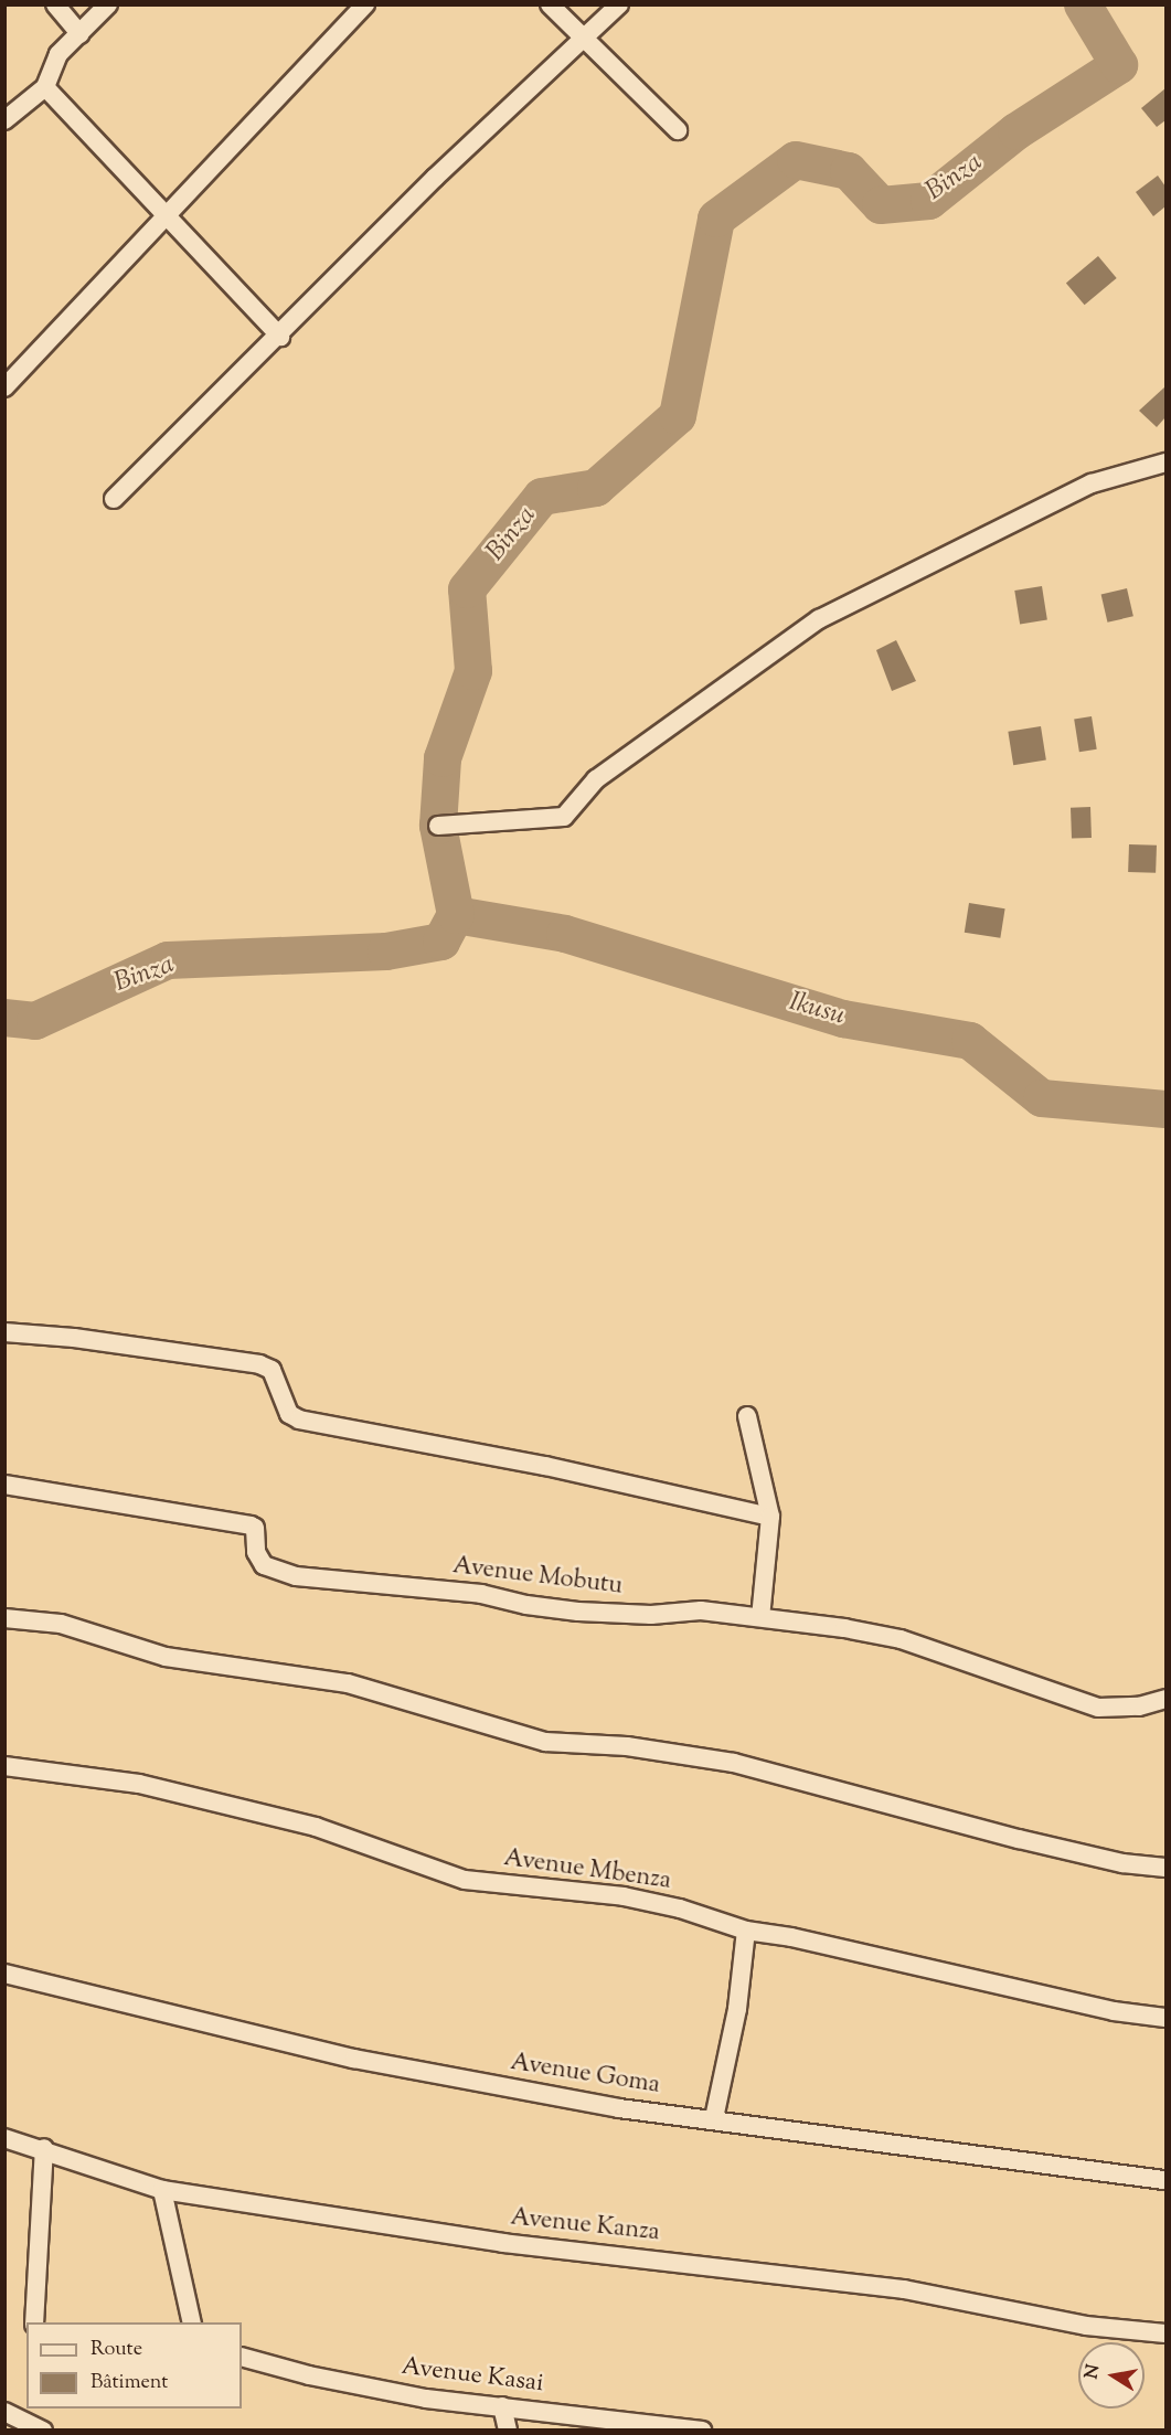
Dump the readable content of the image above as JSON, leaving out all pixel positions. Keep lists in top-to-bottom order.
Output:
{
  "streets": {
    "street": [
      "Avenue Mobutu",
      "Avenue Mbenza",
      "Avenue Goma",
      "Avenue Kanza",
      "Avenue Kasai"
    ]
  },
  "water": ["Binza", "Ikusu"],
  "legend": ["Route", "Bâtiment"],
  "north": "left"
}
